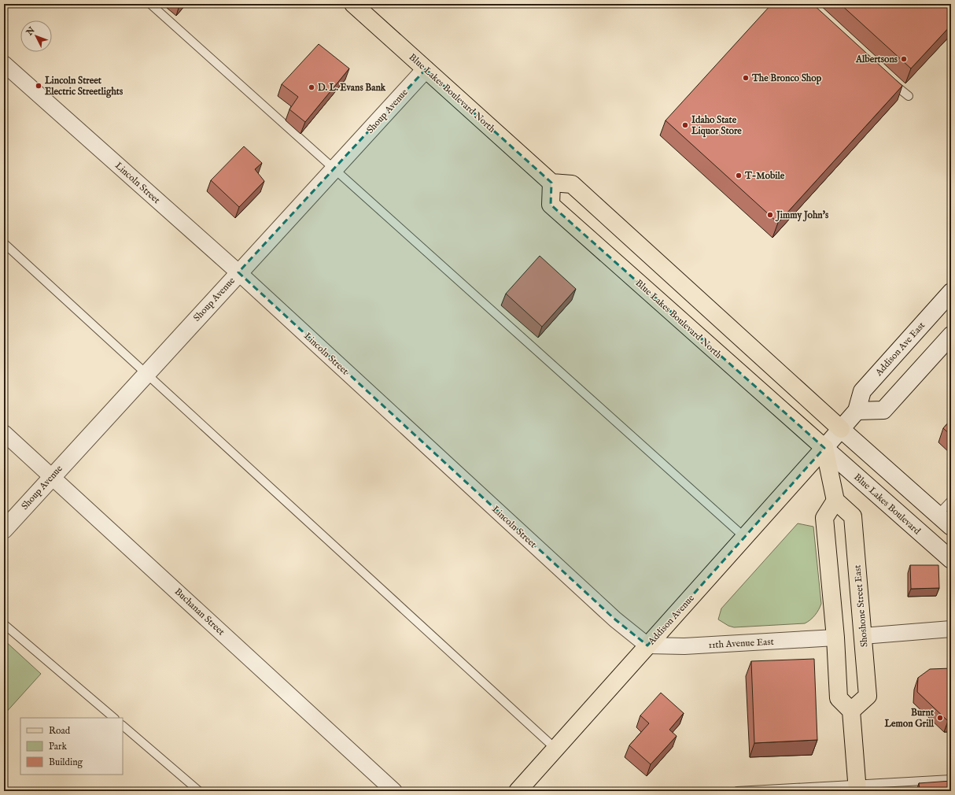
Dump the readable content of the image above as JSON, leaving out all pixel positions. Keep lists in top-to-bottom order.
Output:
{
  "streets": {
    "main road": [
      "Blue Lakes Boulevard North",
      "Shoup Avenue",
      "Addison Ave East",
      "Blue Lakes Boulevard",
      "Shoshone Street East",
      "Addison Avenue"
    ],
    "street": ["Lincoln Street", "Buchanan Street", "11th Avenue East"]
  },
  "crossings": [
    ["Blue Lakes Boulevard North", "Shoup Avenue"],
    ["Blue Lakes Boulevard North", "Addison Ave East"],
    ["Blue Lakes Boulevard North", "Blue Lakes Boulevard"],
    ["Blue Lakes Boulevard North", "Addison Avenue"],
    ["Shoup Avenue", "Lincoln Street"],
    ["Shoup Avenue", "Buchanan Street"],
    ["Lincoln Street", "Addison Avenue"],
    ["Lincoln Street", "11th Avenue East"],
    ["Addison Ave East", "Blue Lakes Boulevard"],
    ["Addison Ave East", "Addison Avenue"],
    ["Blue Lakes Boulevard", "Addison Avenue"],
    ["Addison Avenue", "11th Avenue East"]
  ],
  "places": [
    "Albertsons",
    "The Bronco Shop",
    "Lincoln Street Electric Streetlights",
    "D. L. Evans Bank",
    "Idaho State Liquor Store",
    "T-Mobile",
    "Jimmy John's",
    "Burnt Lemon Grill"
  ],
  "legend": ["Road", "Park", "Building"],
  "north": "top left"
}
